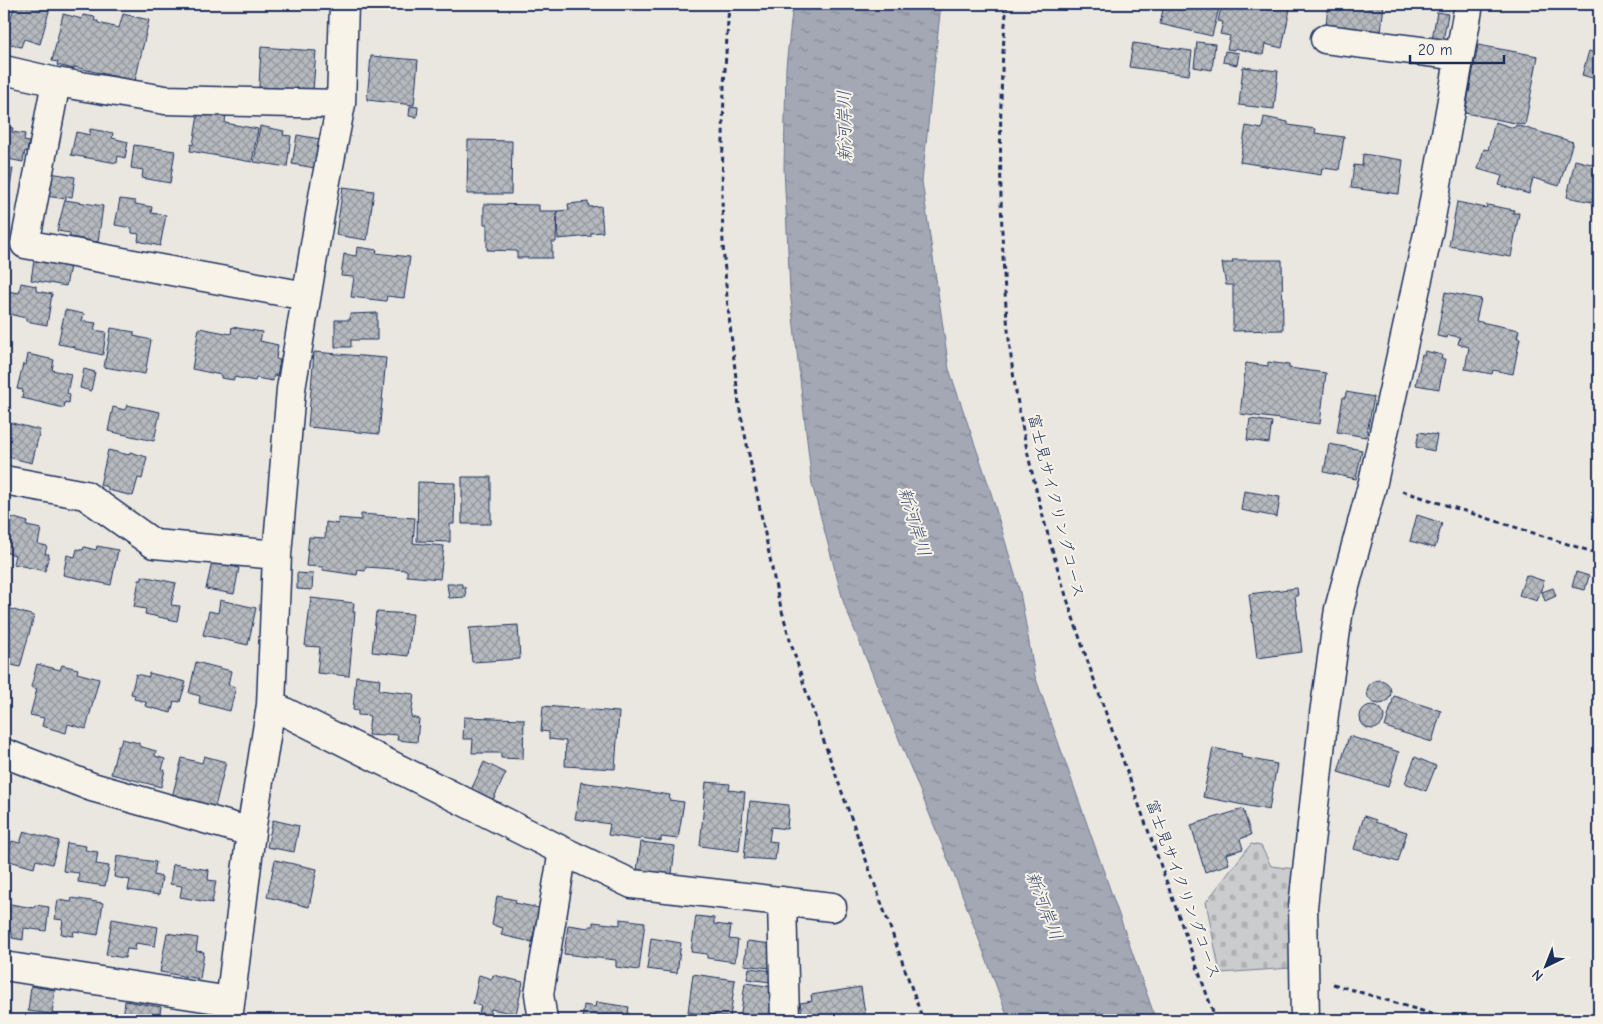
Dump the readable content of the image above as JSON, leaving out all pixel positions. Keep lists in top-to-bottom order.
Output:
{
  "streets": {
    "path": ["富士見サイクリングコース"]
  },
  "water": ["新河岸川"],
  "scale_bar": "20 m",
  "north": "bottom left"
}
